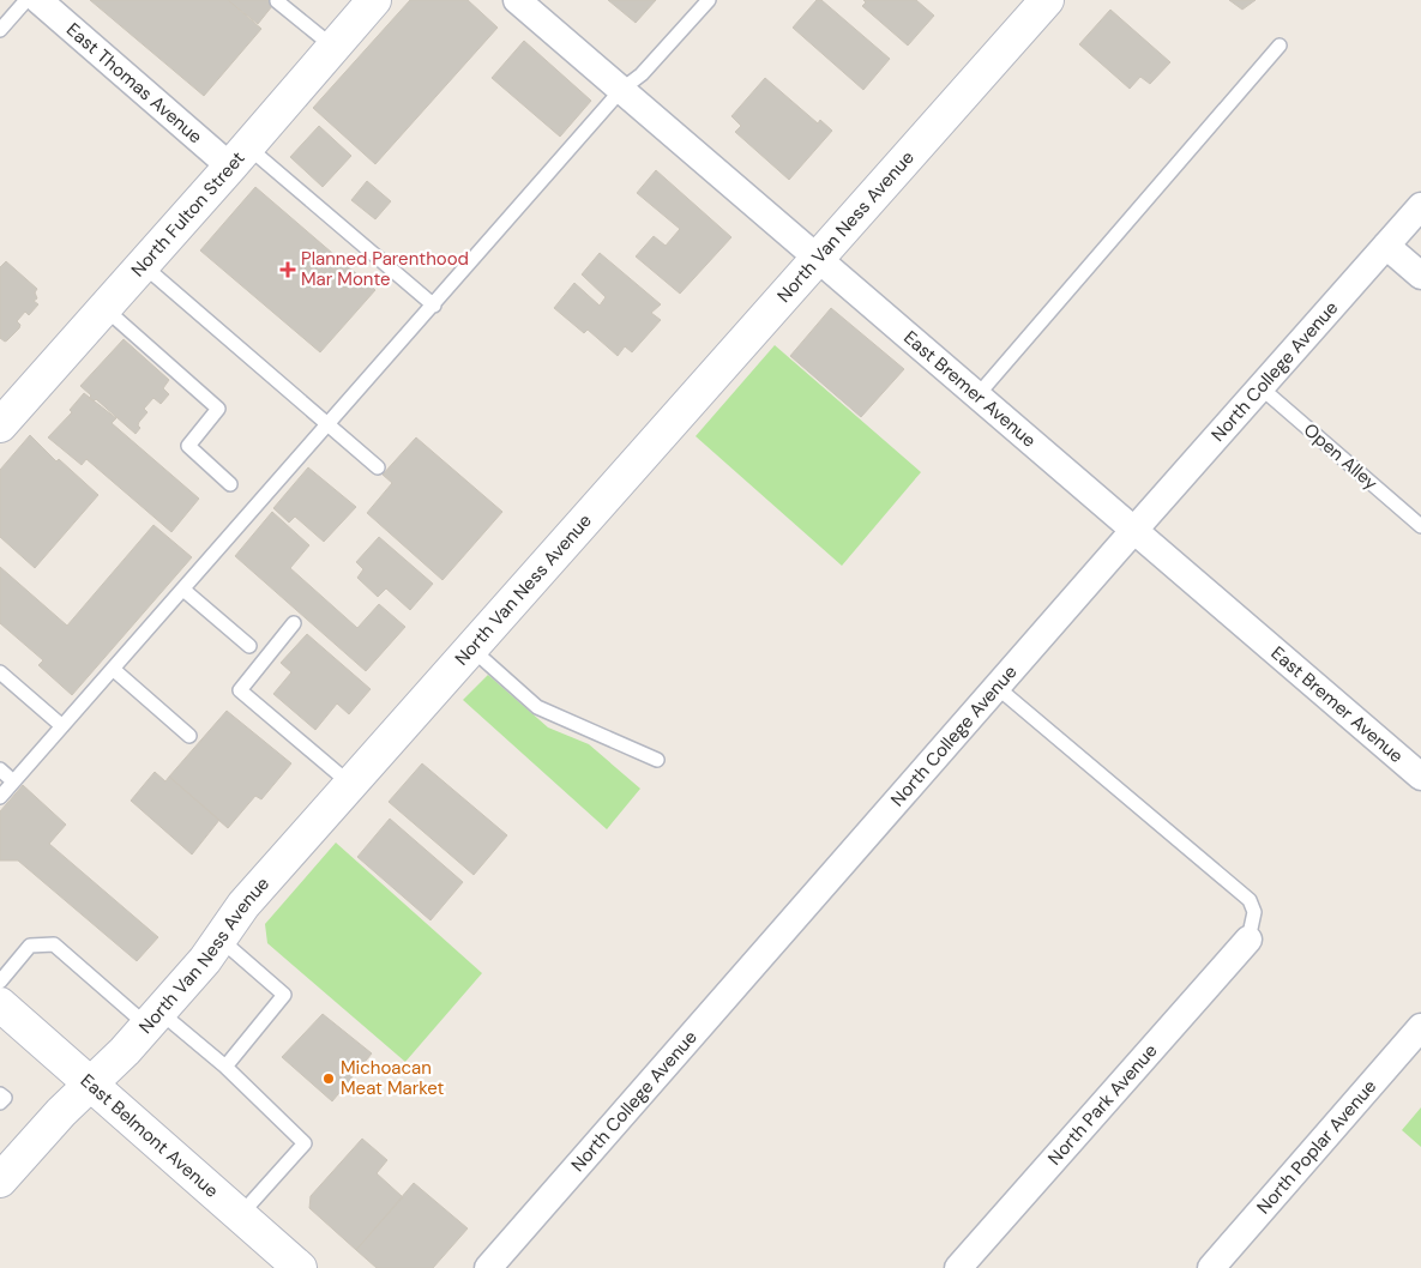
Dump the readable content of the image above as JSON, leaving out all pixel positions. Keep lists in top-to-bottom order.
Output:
{
  "streets": {
    "main road": ["North Fulton Street", "North Van Ness Avenue", "East Belmont Avenue"],
    "street": [
      "East Thomas Avenue",
      "North College Avenue",
      "East Bremer Avenue",
      "North Park Avenue",
      "North Poplar Avenue"
    ],
    "lane": ["Open Alley"]
  },
  "crossings": [
    ["East Thomas Avenue", "North Fulton Street"],
    ["North Van Ness Avenue", "East Bremer Avenue"],
    ["North Van Ness Avenue", "East Belmont Avenue"],
    ["North College Avenue", "East Bremer Avenue"],
    ["North College Avenue", "Open Alley"]
  ],
  "places": {
    "health": ["Planned Parenthood Mar Monte"],
    "other": ["Michoacan Meat Market"]
  }
}
